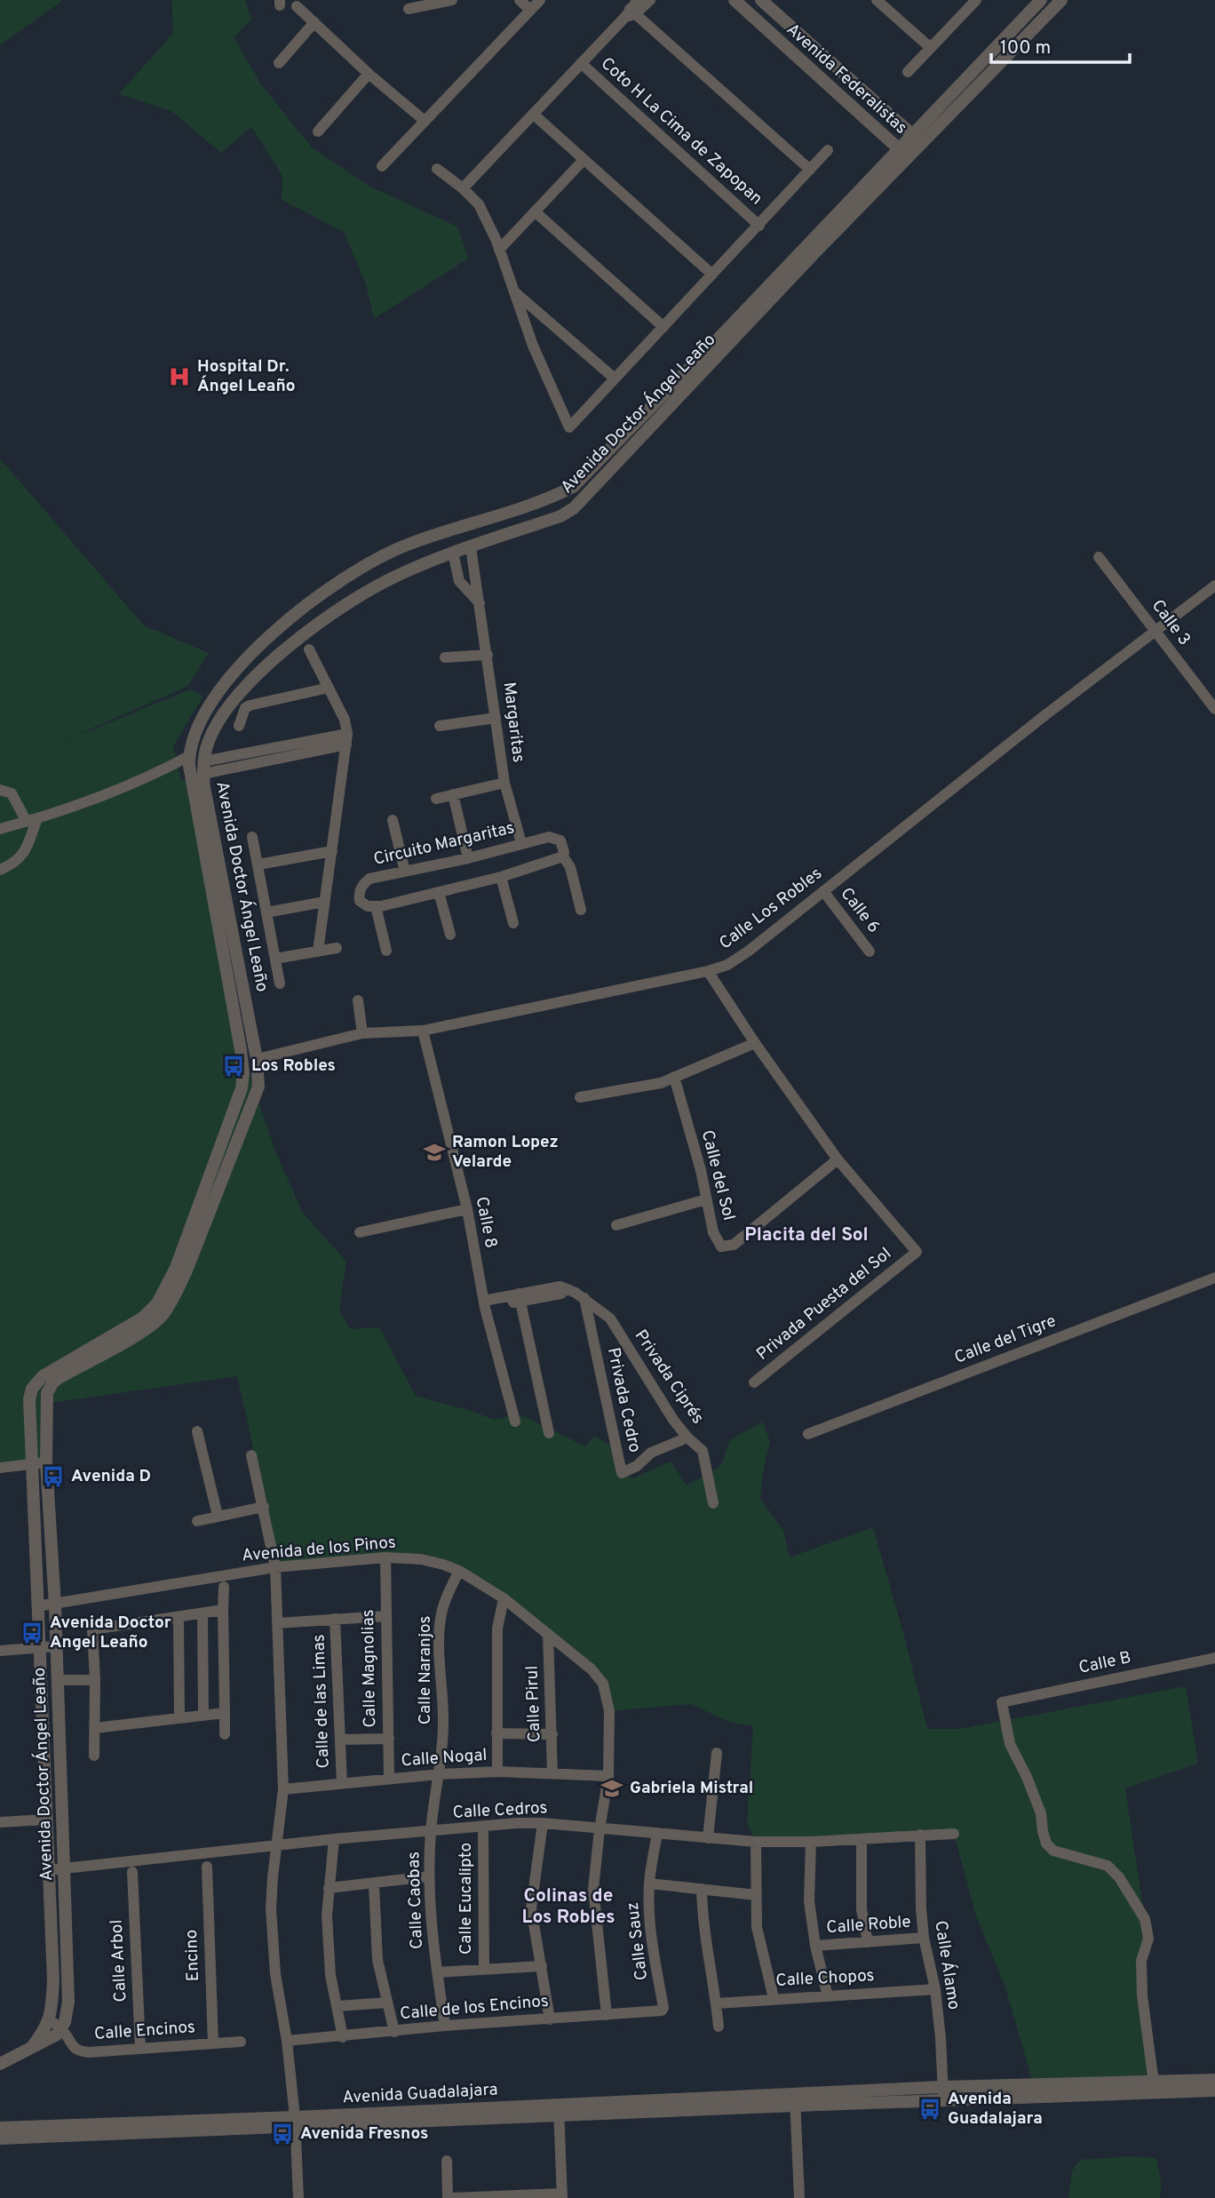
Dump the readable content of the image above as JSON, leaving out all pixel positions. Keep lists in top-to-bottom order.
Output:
{
  "streets": {
    "street": [
      "Avenida Federalistas",
      "Coto H La Cima de Zapopan",
      "Avenida Doctor Ángel Leaño",
      "Calle 3",
      "Margaritas",
      "Circuito Margaritas",
      "Calle Los Robles",
      "Calle 6",
      "Calle del Sol",
      "Calle 8",
      "Privada Puesta del Sol",
      "Calle del Tigre",
      "Privada Ciprés",
      "Privada Cedro",
      "Avenida de los Pinos",
      "Calle B",
      "Calle Magnolias",
      "Calle Naranjos",
      "Calle de las Limas",
      "Calle Pirul",
      "Calle Nogal",
      "Calle Cedros",
      "Calle Eucalipto",
      "Calle Caobas",
      "Calle Roble",
      "Calle Sauz",
      "Encino",
      "Calle Arbol",
      "Calle Álamo",
      "Calle Chopos",
      "Calle de los Encinos",
      "Calle Encinos",
      "Avenida Guadalajara"
    ]
  },
  "crossings": [
    ["Avenida Federalistas", "Avenida Doctor Ángel Leaño"],
    ["Avenida Doctor Ángel Leaño", "Margaritas"],
    ["Avenida Doctor Ángel Leaño", "Calle Los Robles"],
    ["Avenida Doctor Ángel Leaño", "Avenida de los Pinos"],
    ["Avenida Doctor Ángel Leaño", "Calle Cedros"],
    ["Avenida Doctor Ángel Leaño", "Calle Encinos"],
    ["Calle 3", "Calle Los Robles"],
    ["Margaritas", "Circuito Margaritas"],
    ["Calle Los Robles", "Calle 6"],
    ["Calle Los Robles", "Calle 8"],
    ["Calle del Sol", "Privada Puesta del Sol"],
    ["Calle 8", "Privada Ciprés"],
    ["Privada Ciprés", "Privada Cedro"],
    ["Avenida de los Pinos", "Calle Magnolias"],
    ["Avenida de los Pinos", "Calle Naranjos"],
    ["Avenida de los Pinos", "Calle Pirul"],
    ["Avenida de los Pinos", "Calle Nogal"],
    ["Avenida de los Pinos", "Calle Cedros"],
    ["Avenida de los Pinos", "Calle de los Encinos"],
    ["Calle B", "Avenida Guadalajara"],
    ["Calle Magnolias", "Calle Nogal"],
    ["Calle Naranjos", "Calle Nogal"],
    ["Calle Naranjos", "Calle Caobas"],
    ["Calle de las Limas", "Calle Nogal"],
    ["Calle Pirul", "Calle Nogal"],
    ["Calle Nogal", "Calle Caobas"],
    ["Calle Cedros", "Calle Eucalipto"],
    ["Calle Cedros", "Calle Caobas"],
    ["Calle Cedros", "Calle Sauz"],
    ["Calle Cedros", "Calle Álamo"],
    ["Calle Caobas", "Calle de los Encinos"],
    ["Calle Roble", "Calle Álamo"],
    ["Calle Sauz", "Calle de los Encinos"],
    ["Encino", "Calle Encinos"],
    ["Calle Arbol", "Calle Encinos"],
    ["Calle Álamo", "Calle Chopos"],
    ["Calle Álamo", "Avenida Guadalajara"]
  ],
  "districts": ["Placita del Sol", "Colinas de Los Robles"],
  "places": {
    "hospital": ["Hospital Dr. Ángel Leaño"],
    "bus stop": [
      "Los Robles",
      "Avenida D",
      "Avenida Doctor Angel Leaño",
      "Avenida Guadalajara",
      "Avenida Fresnos"
    ],
    "school or university": ["Ramon Lopez Velarde", "Gabriela Mistral"]
  },
  "scale_bar": "100 m"
}
